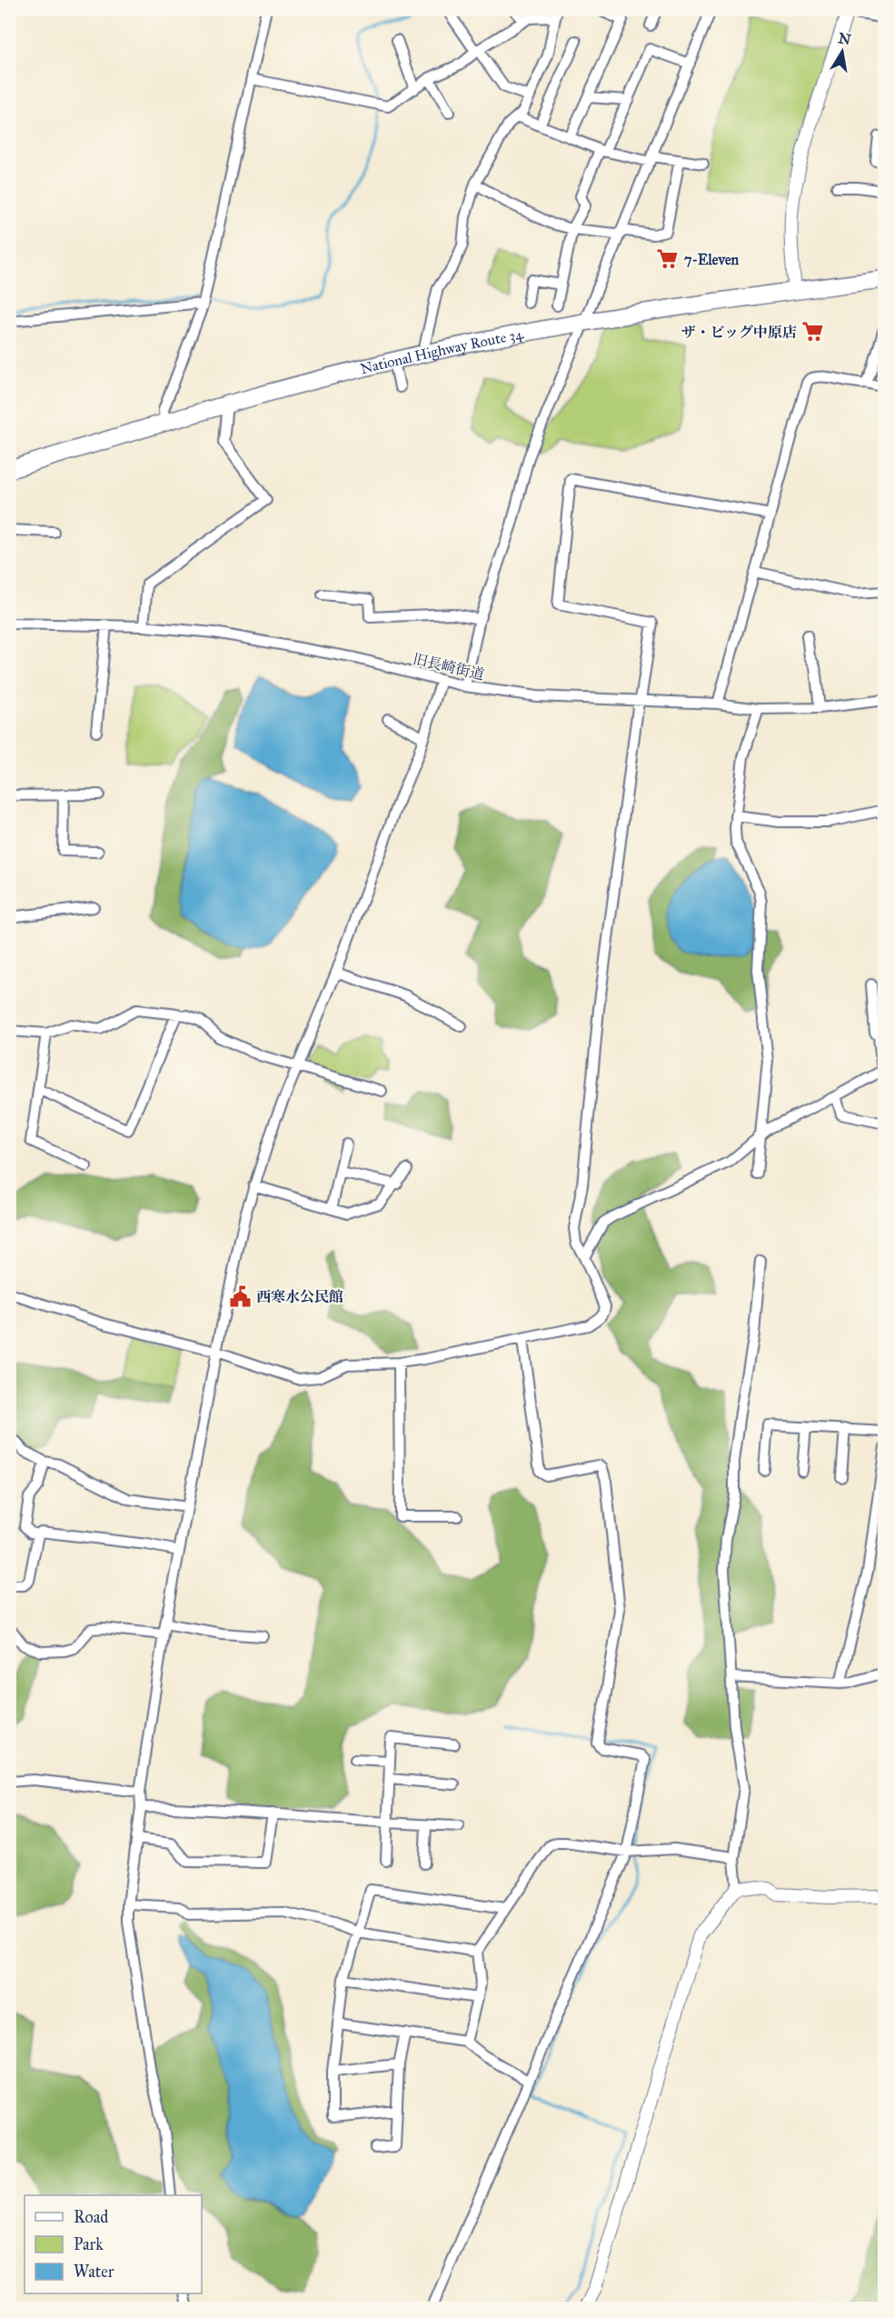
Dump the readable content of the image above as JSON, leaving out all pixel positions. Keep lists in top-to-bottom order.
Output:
{
  "streets": {
    "highway": ["National Highway Route 34"],
    "street": ["旧長崎街道"]
  },
  "places": {
    "supermarket": ["7-Eleven", "ザ・ビッグ中原店"],
    "public building": ["西寒水公民館"]
  },
  "legend": ["Road", "Park", "Water"],
  "north": "top"
}
